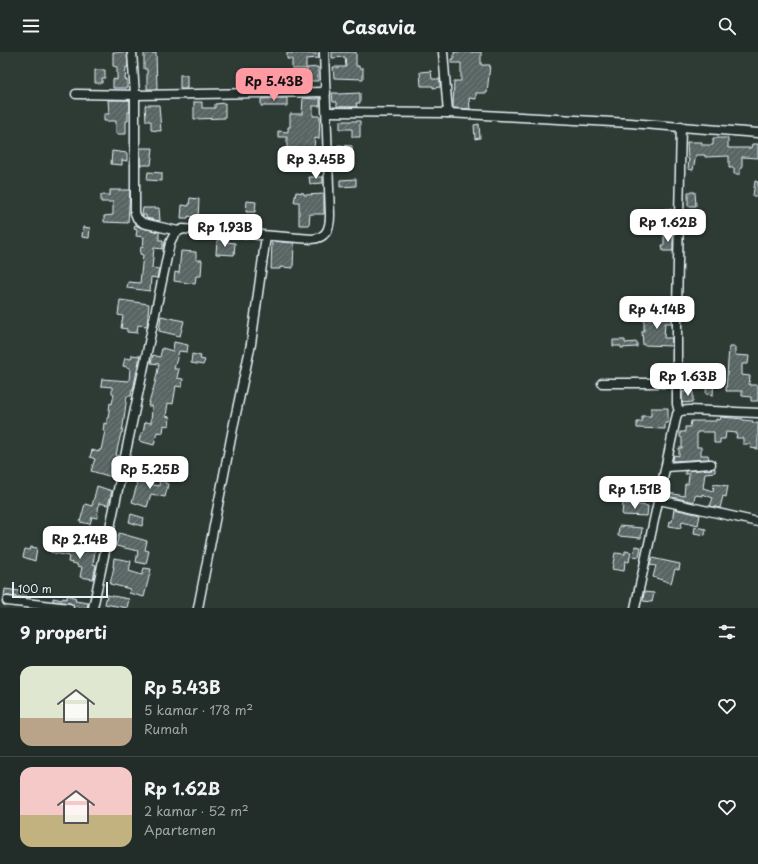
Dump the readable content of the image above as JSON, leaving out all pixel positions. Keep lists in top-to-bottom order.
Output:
{
  "scale_bar": "100 m",
  "page": {
    "header": "Casavia",
    "price": [
      "Rp 5.43B",
      "Rp 3.45B",
      "Rp 1.62B",
      "Rp 1.93B",
      "Rp 4.14B",
      "Rp 1.63B",
      "Rp 5.25B",
      "Rp 1.51B",
      "Rp 2.14B"
    ],
    "scale": "100 m",
    "heading": "9 properti",
    "list": [
      {
        "name": "Rp 5.43B",
        "note": "5 kamar · 178 m² · Rumah"
      },
      {
        "name": "Rp 1.62B",
        "note": "2 kamar · 52 m² · Apartemen"
      }
    ]
  }
}
